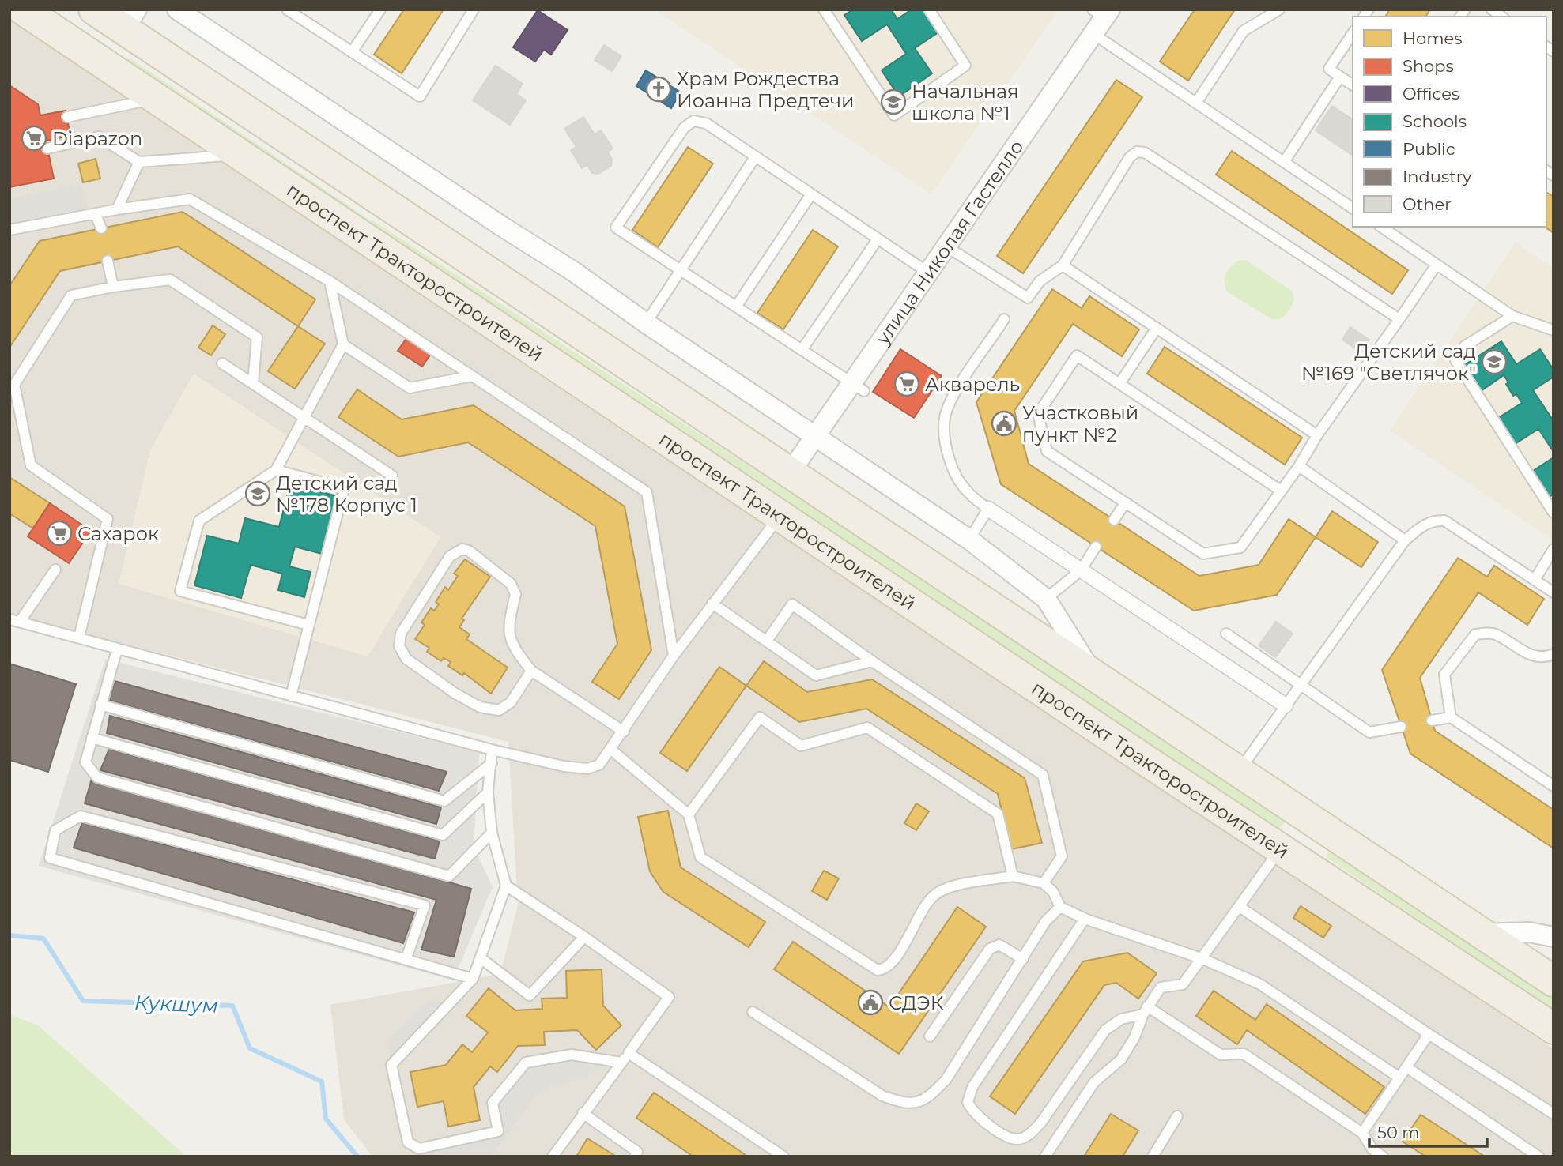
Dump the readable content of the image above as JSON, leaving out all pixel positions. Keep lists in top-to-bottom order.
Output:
{
  "streets": {
    "main road": ["проспект Тракторостроителей"],
    "street": ["улица Николая Гастелло"]
  },
  "crossings": [
    ["улица Николая Гастелло", "проспект Тракторостроителей"]
  ],
  "water": ["Кукшум"],
  "places": {
    "church": ["Храм Рождества Иоанна Предтечи"],
    "school or university": ["Начальная школа №1", "Детский сад №169 \"Светлячок\"", "Детский сад №178 Корпус 1"],
    "supermarket": ["Diapazon", "Акварель", "Сахарок"],
    "public building": ["Участковый пункт №2", "СДЭК"]
  },
  "legend": [
    "Homes",
    "Shops",
    "Offices",
    "Schools",
    "Public",
    "Industry",
    "Other"
  ],
  "scale_bar": "50 m"
}
